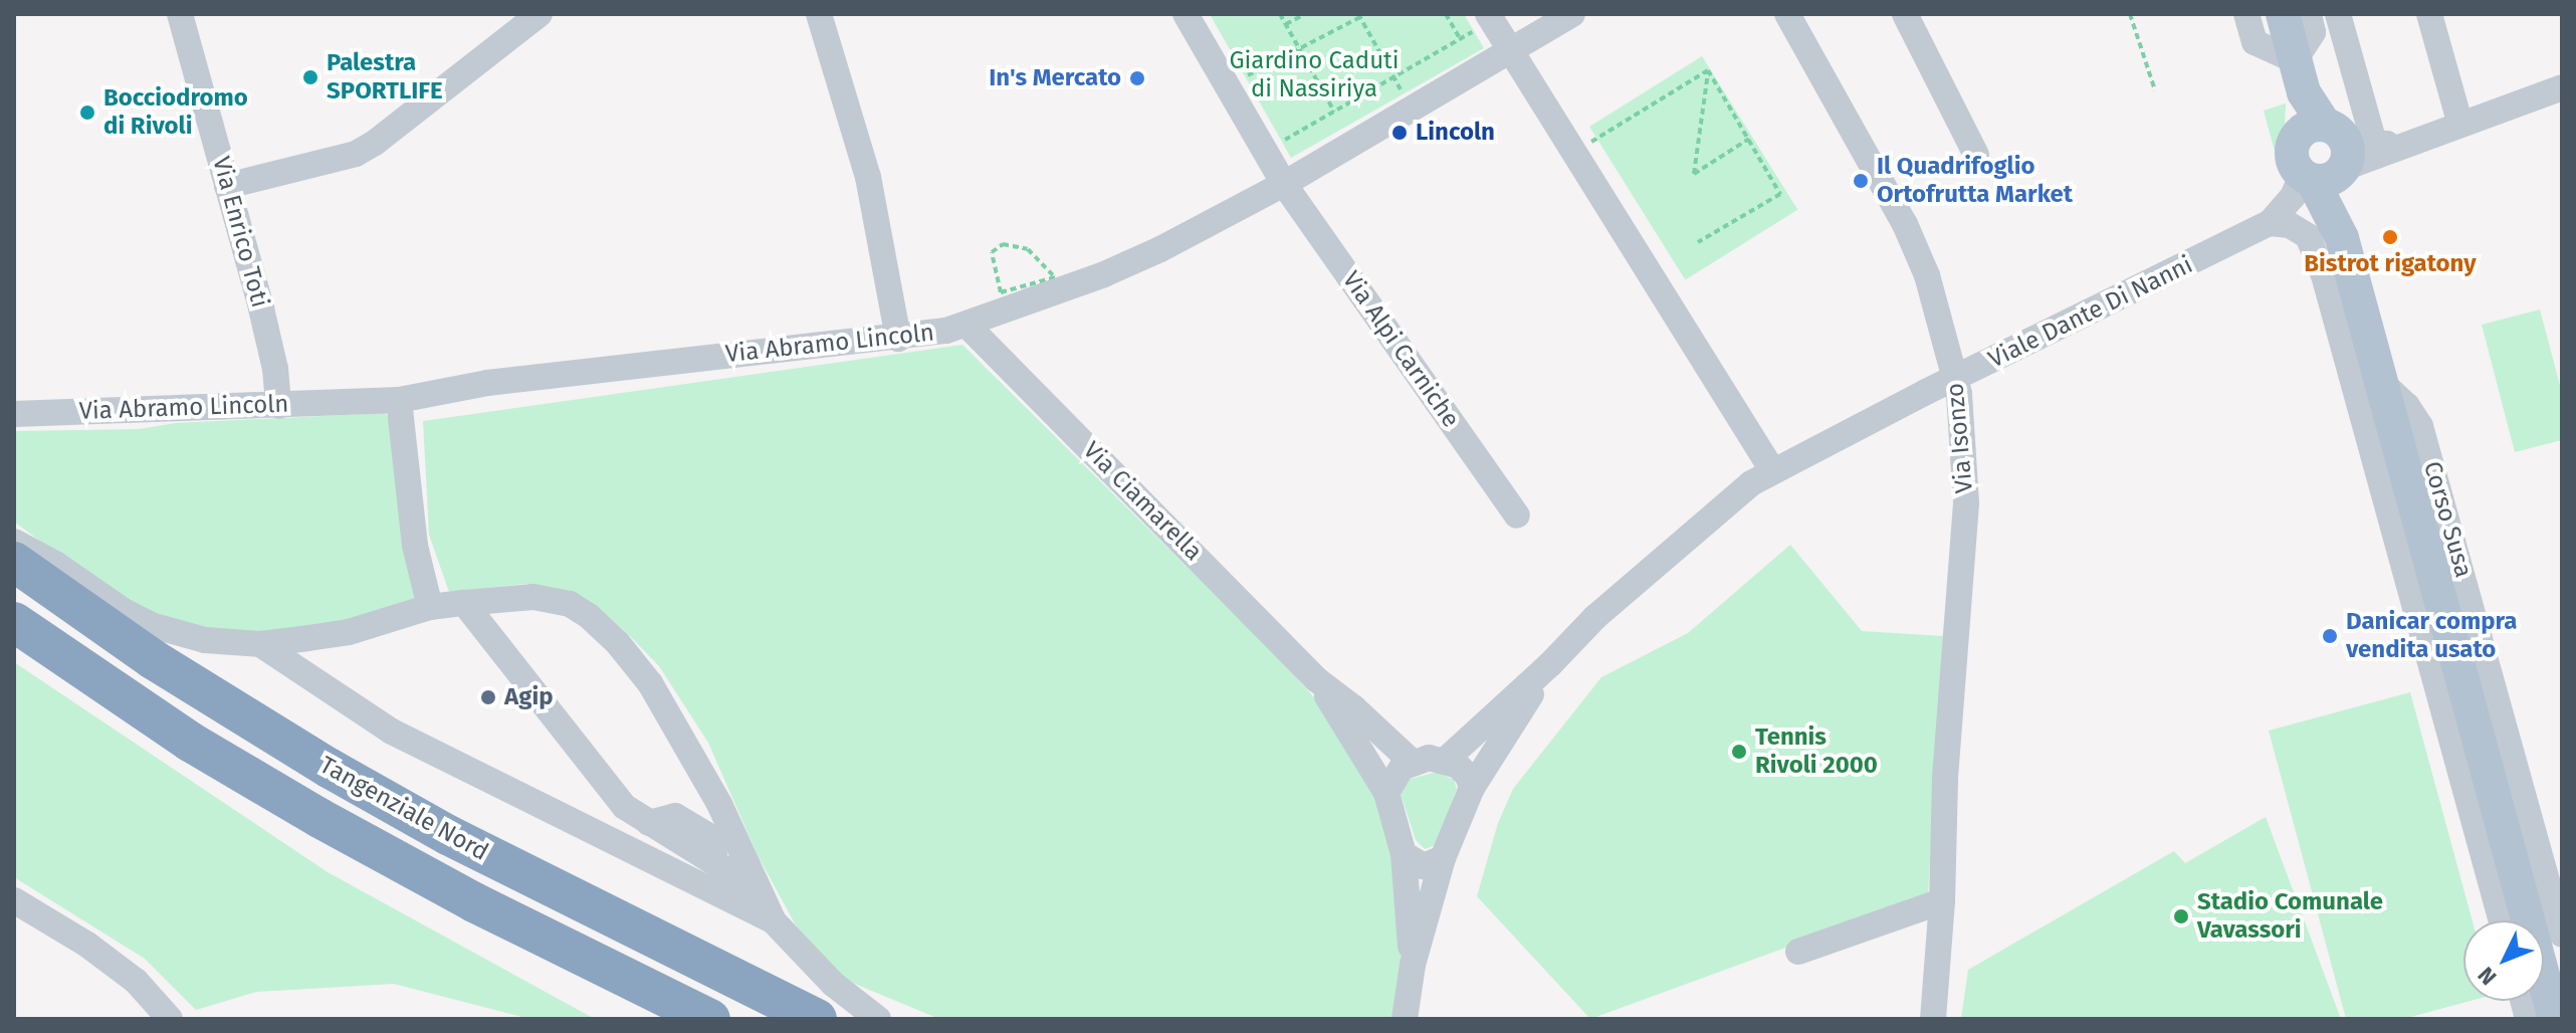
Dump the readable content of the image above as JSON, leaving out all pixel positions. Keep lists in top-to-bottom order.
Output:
{
  "streets": {
    "highway": ["Tangenziale Nord"],
    "main road": ["Corso Susa"],
    "street": [
      "Via Enrico Toti",
      "Viale Dante Di Nanni",
      "Via Abramo Lincoln",
      "Via Alpi Carniche",
      "Via Isonzo",
      "Via Ciamarella"
    ]
  },
  "crossings": [
    ["Via Enrico Toti", "Via Abramo Lincoln"],
    ["Viale Dante Di Nanni", "Via Isonzo"],
    ["Viale Dante Di Nanni", "Via Ciamarella"],
    ["Viale Dante Di Nanni", "Corso Susa"],
    ["Via Abramo Lincoln", "Via Alpi Carniche"],
    ["Via Abramo Lincoln", "Via Ciamarella"]
  ],
  "parks": ["Giardino Caduti di Nassiriya"],
  "places": [
    "Palestra SPORTLIFE",
    "In's Mercato",
    "Bocciodromo di Rivoli",
    "Lincoln",
    "Il Quadrifoglio Ortofrutta Market",
    "Bistrot rigatony",
    "Danicar compra vendita usato",
    "Agip",
    "Tennis Rivoli 2000",
    "Stadio Comunale Vavassori"
  ],
  "north": "bottom left"
}
